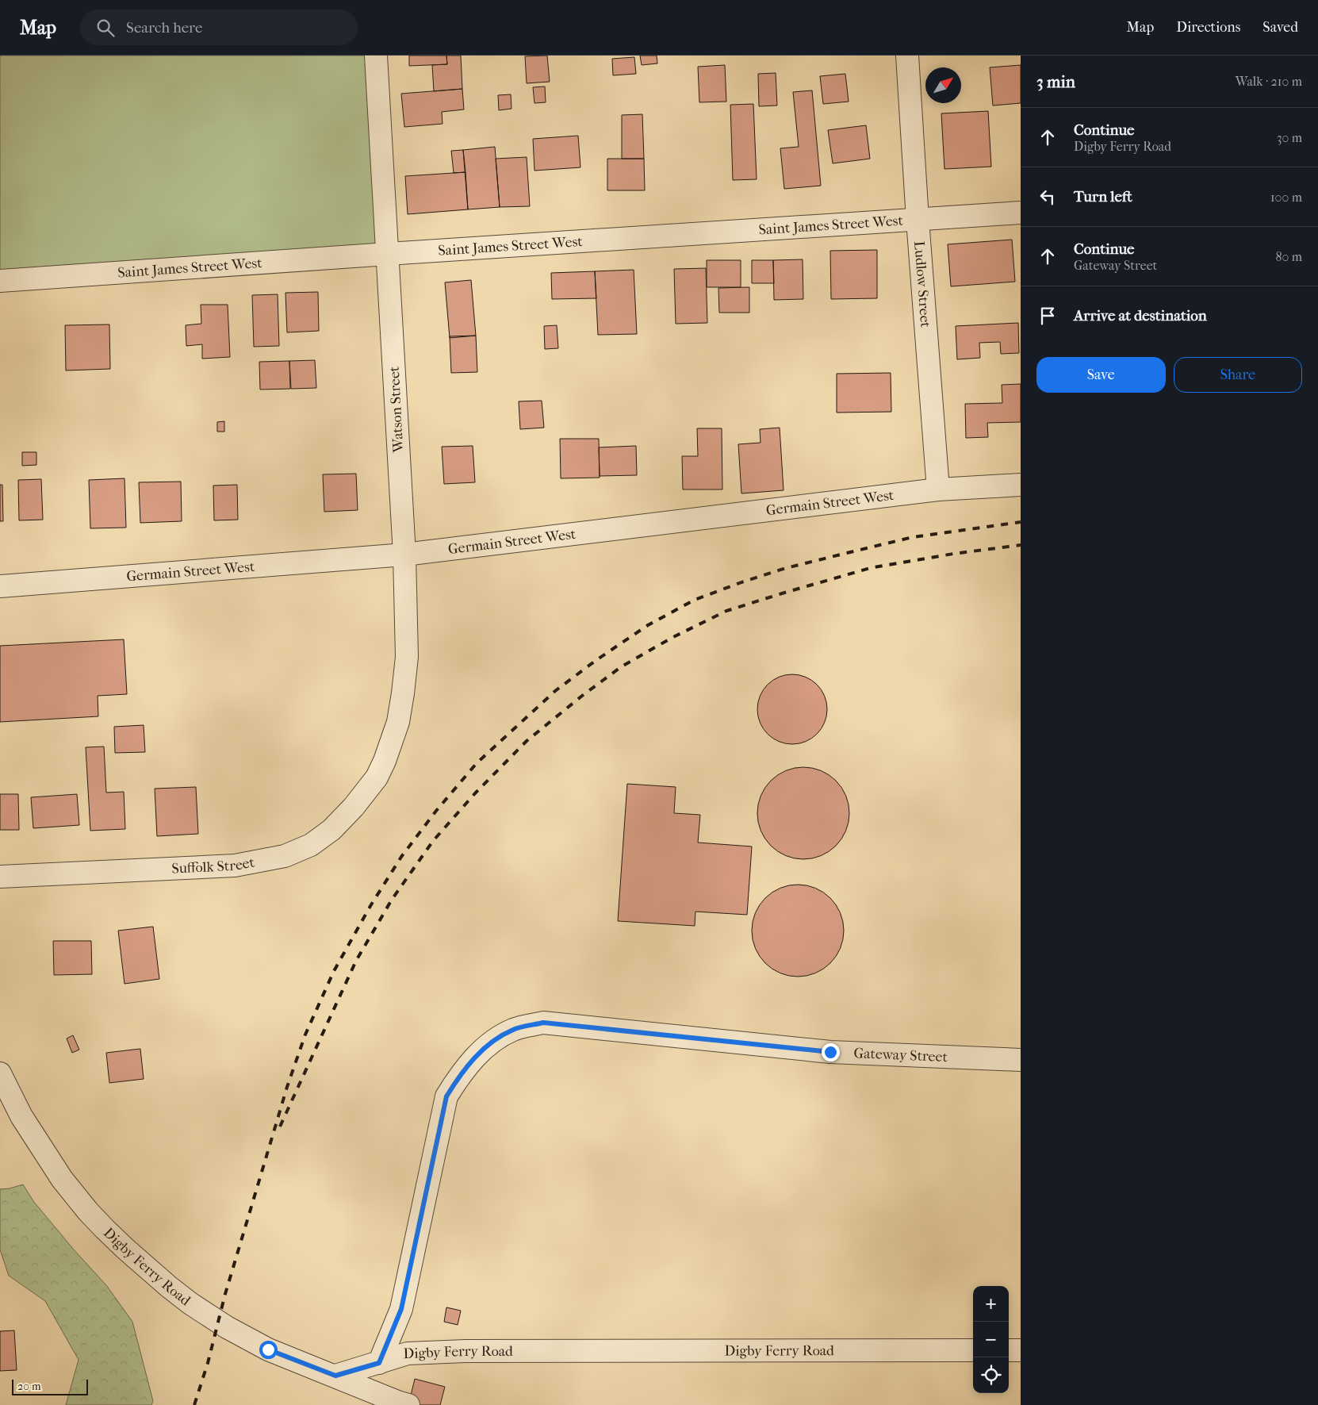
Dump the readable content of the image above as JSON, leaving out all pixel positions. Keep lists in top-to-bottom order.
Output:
{
  "streets": {
    "street": [
      "Saint James Street West",
      "Ludlow Street",
      "Watson Street",
      "Germain Street West",
      "Suffolk Street",
      "Gateway Street",
      "Digby Ferry Road"
    ]
  },
  "crossings": [
    ["Saint James Street West", "Ludlow Street"],
    ["Saint James Street West", "Watson Street"],
    ["Ludlow Street", "Germain Street West"],
    ["Watson Street", "Germain Street West"],
    ["Watson Street", "Suffolk Street"],
    ["Gateway Street", "Digby Ferry Road"]
  ],
  "scale_bar": "20 m",
  "north": "top right",
  "page": {
    "header": "Map",
    "search": "Search here",
    "nav": ["Map", "Directions", "Saved"],
    "heading": ["3 min", "Walk · 210 m"],
    "list": [
      ["Continue", "Digby Ferry Road", "30 m"],
      ["Turn left", "100 m"],
      ["Continue", "Gateway Street", "80 m"],
      "Arrive at destination"
    ],
    "buttons": ["Save", "Share"],
    "map_buttons": ["+", "−"],
    "scale": "20 m"
  }
}
